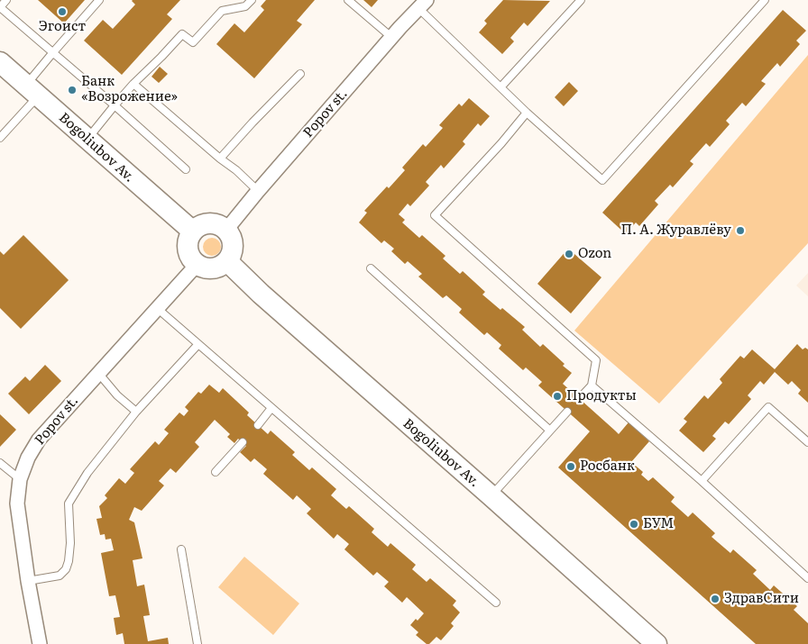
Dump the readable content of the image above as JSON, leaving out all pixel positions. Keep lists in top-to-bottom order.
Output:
{
  "streets": {
    "main road": ["Bogoliubov Av."],
    "street": ["Popov st."]
  },
  "crossings": [
    ["Popov st.", "Bogoliubov Av."]
  ],
  "places": [
    "Эгоист",
    "Банк «Возрожение»",
    "П. А. Журавлёву",
    "Ozon",
    "Продукты",
    "Росбанк",
    "БУМ",
    "ЗдравСити"
  ]
}
